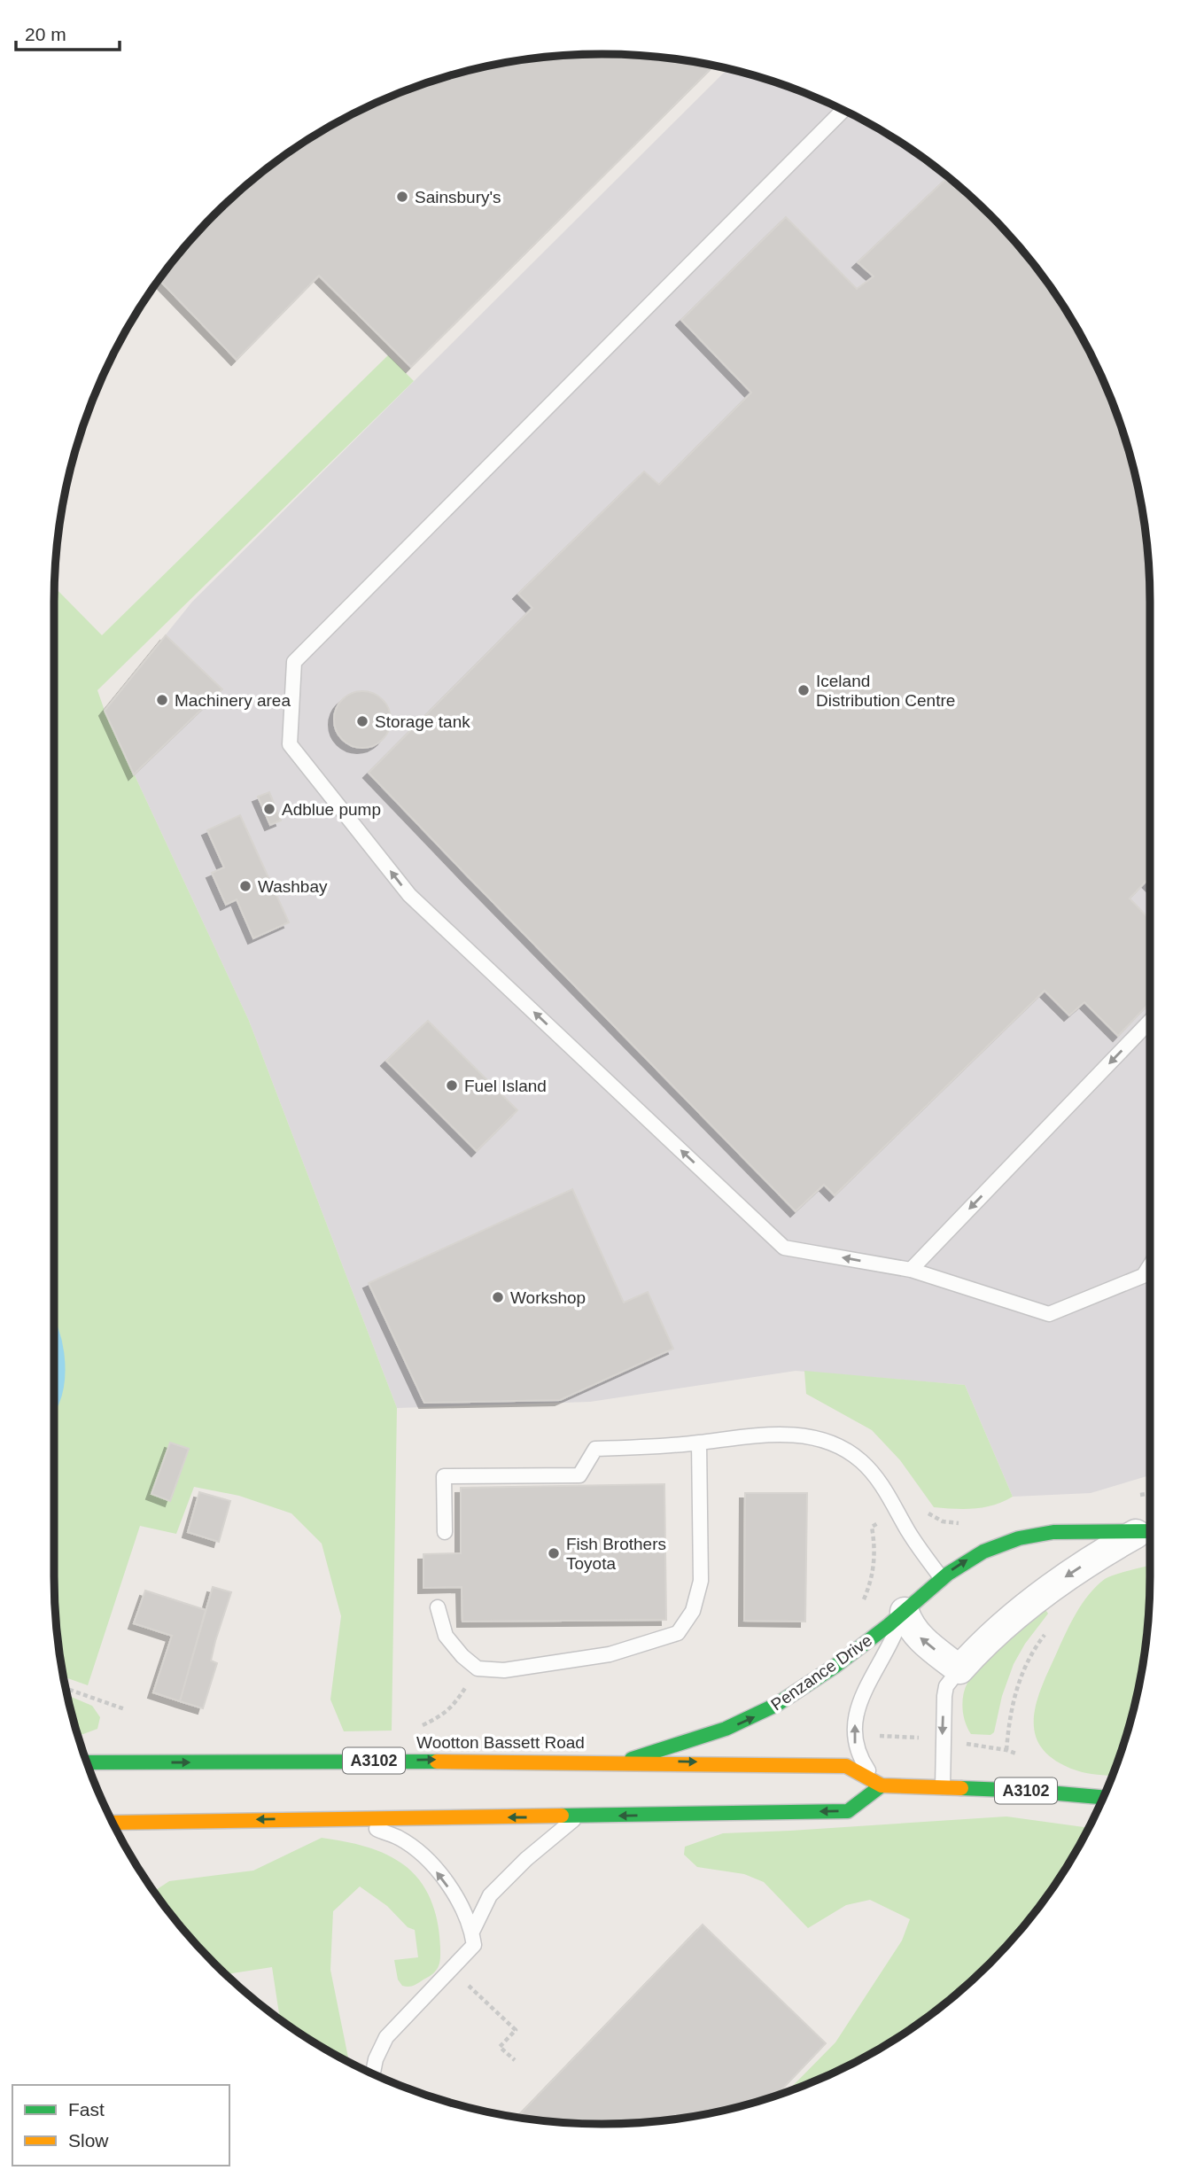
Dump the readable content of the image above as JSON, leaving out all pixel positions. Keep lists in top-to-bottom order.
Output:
{
  "streets": {
    "main road": ["Penzance Drive", "Wootton Bassett Road", "A3102"]
  },
  "crossings": [
    ["Penzance Drive", "Wootton Bassett Road"]
  ],
  "places": [
    "Sainsbury's",
    "Iceland Distribution Centre",
    "Machinery area",
    "Storage tank",
    "Adblue pump",
    "Washbay",
    "Fuel Island",
    "Workshop",
    "Fish Brothers Toyota"
  ],
  "legend": ["Fast", "Slow"],
  "scale_bar": "20 m"
}
